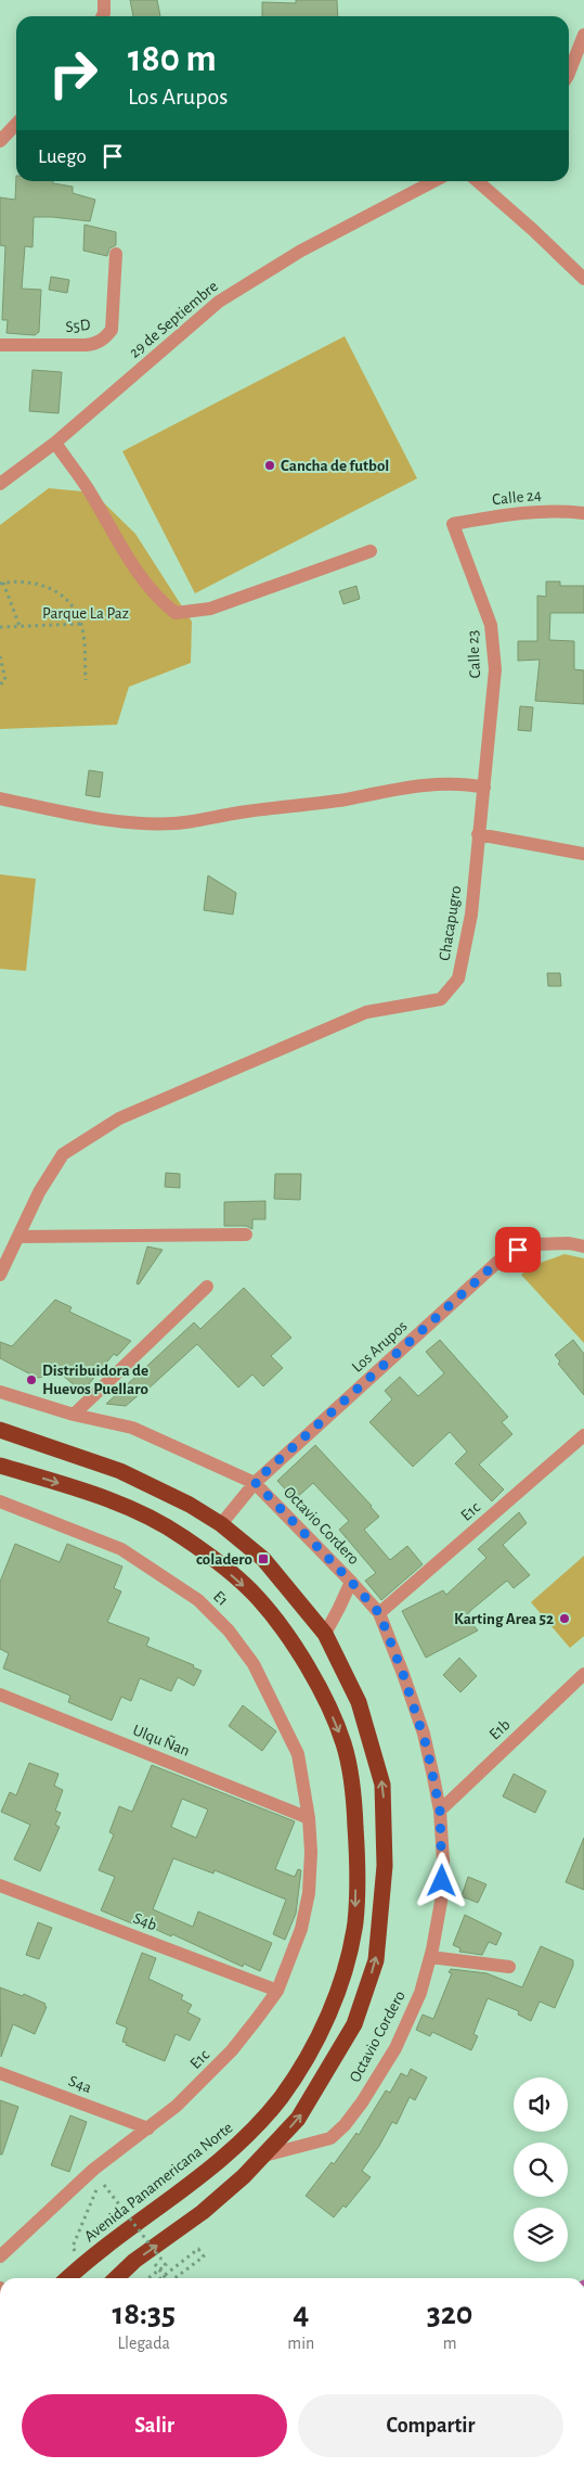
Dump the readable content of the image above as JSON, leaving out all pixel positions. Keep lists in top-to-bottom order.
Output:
{
  "streets": {
    "highway": ["Avenida Panamericana Norte"],
    "street": [
      "29 de Septiembre",
      "S5D",
      "Calle 24",
      "Calle 23",
      "Chacapugro",
      "Los Arupos",
      "E1c",
      "Octavio Cordero",
      "E1",
      "E1b",
      "Ulqu Ñan",
      "S4b",
      "S4a"
    ]
  },
  "crossings": [
    ["Calle 24", "Calle 23"],
    ["Calle 23", "Chacapugro"],
    ["Los Arupos", "Octavio Cordero"],
    ["E1c", "Octavio Cordero"],
    ["E1c", "E1"],
    ["E1c", "Ulqu Ñan"],
    ["E1c", "S4b"],
    ["E1c", "S4a"],
    ["Octavio Cordero", "E1b"],
    ["E1", "Ulqu Ñan"]
  ],
  "parks": ["Parque La Paz"],
  "places": {
    "other": ["Cancha de futbol", "Distribuidora de Huevos Puellaro", "Karting Area 52"],
    "transit": ["coladero"]
  },
  "page": {
    "turn": ["180 m", "Los Arupos"],
    "then": "Luego",
    "eta": [
      "18:35",
      "Llegada",
      "4",
      "min",
      "320",
      "m"
    ],
    "buttons": ["Salir", "Compartir"]
  }
}
